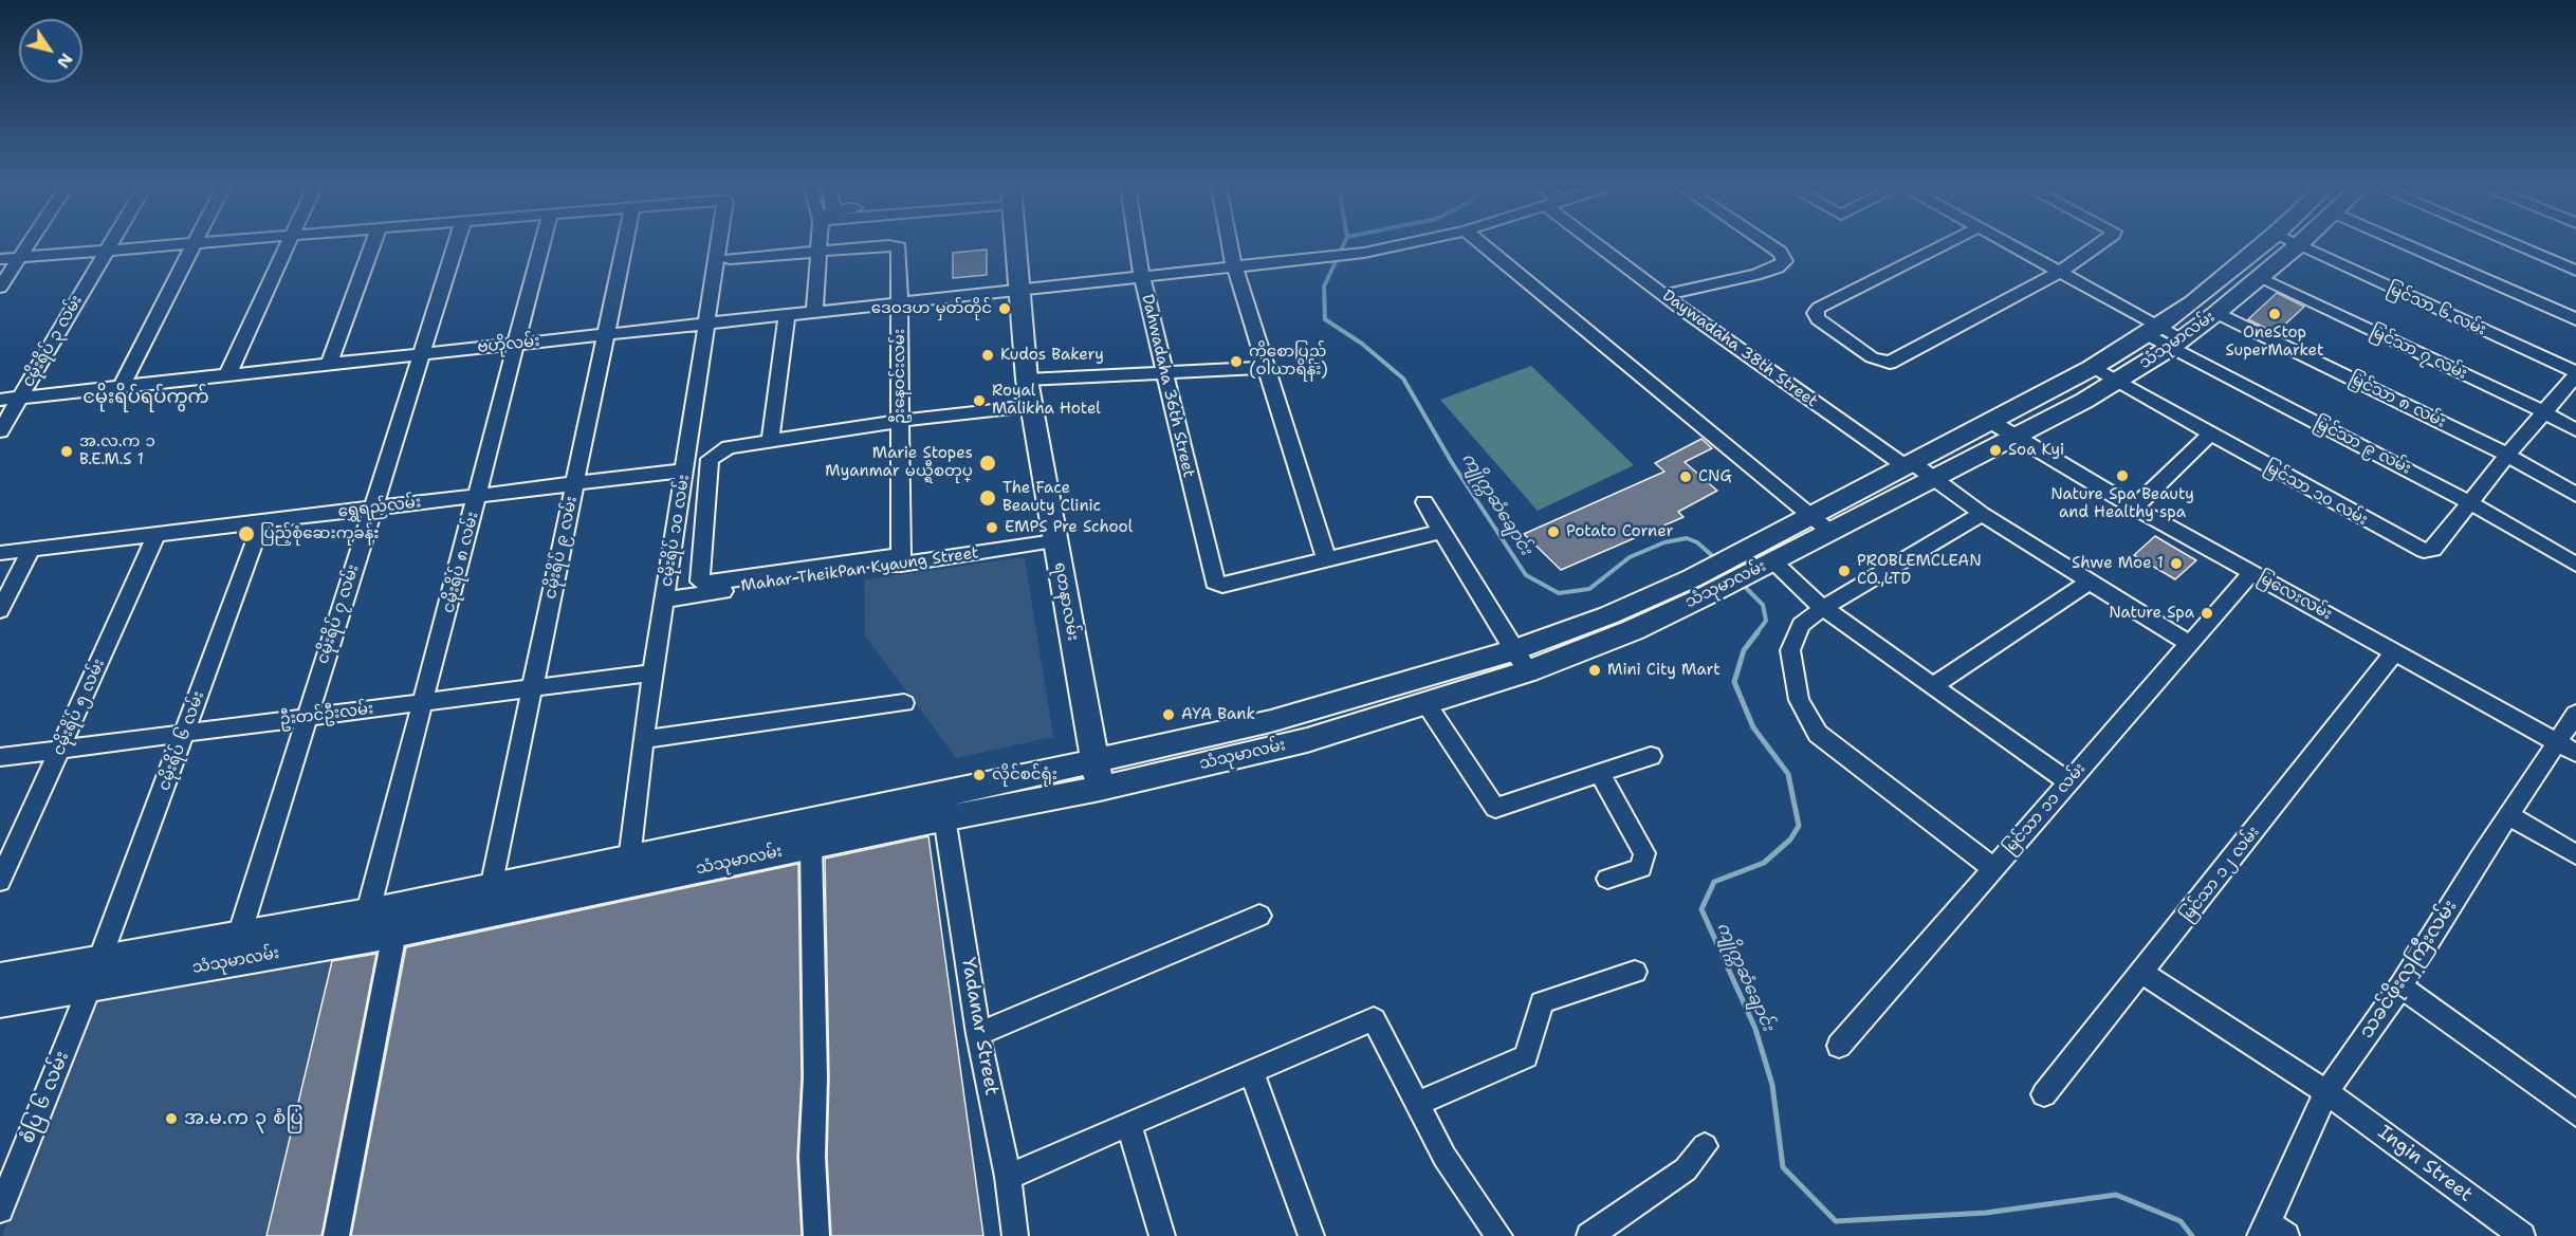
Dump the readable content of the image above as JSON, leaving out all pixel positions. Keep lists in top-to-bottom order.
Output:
{
  "streets": {
    "main road": ["သံသုမာလမ်း", "ရတနာလမ်း"],
    "street": [
      "မြင်သာ ၆ လမ်း",
      "ငမိုးရိပ် ၃ လမ်း",
      "ဗဟိုလမ်း",
      "Daywadaha 38th Street",
      "မြင်သာ ၇ လမ်း",
      "ဦးနေဝင်းလမ်း",
      "Dahwadaha 36th Street",
      "မြင်သာ ၈ လမ်း",
      "မြင်သာ ၉ လမ်း",
      "မြင်သာ ၁၀ လမ်း",
      "ရွှေရည်လမ်း",
      "ငမိုးရိပ် ၁၀ လမ်း",
      "ငမိုးရိပ် ၉ လမ်း",
      "ငမိုးရိပ် ၈ လမ်း",
      "Mahar TheikPan Kyaung Street",
      "မြလေးလမ်း",
      "ငမိုးရိပ် ၇ လမ်း",
      "ငမိုးရိပ် ၅ လမ်း",
      "ဦးတင်ဦးလမ်း",
      "ငမိုးရိပ် ၆ လမ်း",
      "မြင်သာ ၁၁ လမ်း",
      "မြင်သာ ၁၂ လမ်း",
      "သခင်ဖိုးလှကြီးလမ်း",
      "Yadanar Street",
      "စံပြ ၆ လမ်း",
      "Ingin Street"
    ]
  },
  "crossings": [
    ["မြင်သာ ၆ လမ်း", "သံသုမာလမ်း"],
    ["သံသုမာလမ်း", "Daywadaha 38th Street"],
    ["သံသုမာလမ်း", "မြင်သာ ၇ လမ်း"],
    ["သံသုမာလမ်း", "မြင်သာ ၈ လမ်း"],
    ["သံသုမာလမ်း", "မြင်သာ ၉ လမ်း"],
    ["သံသုမာလမ်း", "မြင်သာ ၁၀ လမ်း"],
    ["သံသုမာလမ်း", "ငမိုးရိပ် ၁၀ လမ်း"],
    ["သံသုမာလမ်း", "ငမိုးရိပ် ၉ လမ်း"],
    ["သံသုမာလမ်း", "ငမိုးရိပ် ၈ လမ်း"],
    ["သံသုမာလမ်း", "မြလေးလမ်း"],
    ["သံသုမာလမ်း", "ရတနာလမ်း"],
    ["သံသုမာလမ်း", "ငမိုးရိပ် ၇ လမ်း"],
    ["သံသုမာလမ်း", "ငမိုးရိပ် ၆ လမ်း"],
    ["သံသုမာလမ်း", "Yadanar Street"],
    ["သံသုမာလမ်း", "စံပြ ၆ လမ်း"],
    ["ငမိုးရိပ် ၃ လမ်း", "ဗဟိုလမ်း"],
    ["ဗဟိုလမ်း", "ဦးနေဝင်းလမ်း"],
    ["ဗဟိုလမ်း", "Dahwadaha 36th Street"],
    ["ဗဟိုလမ်း", "ငမိုးရိပ် ၁၀ လမ်း"],
    ["ဗဟိုလမ်း", "ငမိုးရိပ် ၉ လမ်း"],
    ["ဗဟိုလမ်း", "ငမိုးရိပ် ၈ လမ်း"],
    ["ဗဟိုလမ်း", "ရတနာလမ်း"],
    ["ဗဟိုလမ်း", "ငမိုးရိပ် ၇ လမ်း"],
    ["Daywadaha 38th Street", "မြင်သာ ၁၁ လမ်း"],
    ["ဦးနေဝင်းလမ်း", "Mahar TheikPan Kyaung Street"],
    ["မြင်သာ ၉ လမ်း", "မြင်သာ ၁၀ လမ်း"],
    ["ရွှေရည်လမ်း", "ငမိုးရိပ် ၁၀ လမ်း"],
    ["ရွှေရည်လမ်း", "ငမိုးရိပ် ၉ လမ်း"],
    ["ရွှေရည်လမ်း", "ငမိုးရိပ် ၈ လမ်း"],
    ["ရွှေရည်လမ်း", "ငမိုးရိပ် ၇ လမ်း"],
    ["ရွှေရည်လမ်း", "ငမိုးရိပ် ၅ လမ်း"],
    ["ရွှေရည်လမ်း", "ငမိုးရိပ် ၆ လမ်း"],
    ["ငမိုးရိပ် ၁၀ လမ်း", "Mahar TheikPan Kyaung Street"],
    ["ငမိုးရိပ် ၁၀ လမ်း", "ဦးတင်ဦးလမ်း"],
    ["ငမိုးရိပ် ၉ လမ်း", "ဦးတင်ဦးလမ်း"],
    ["ငမိုးရိပ် ၈ လမ်း", "ဦးတင်ဦးလမ်း"],
    ["Mahar TheikPan Kyaung Street", "ရတနာလမ်း"],
    ["မြလေးလမ်း", "မြင်သာ ၁၁ လမ်း"],
    ["မြလေးလမ်း", "မြင်သာ ၁၂ လမ်း"],
    ["မြလေးလမ်း", "သခင်ဖိုးလှကြီးလမ်း"],
    ["ငမိုးရိပ် ၇ လမ်း", "ဦးတင်ဦးလမ်း"],
    ["ငမိုးရိပ် ၅ လမ်း", "ဦးတင်ဦးလမ်း"],
    ["ဦးတင်ဦးလမ်း", "ငမိုးရိပ် ၆ လမ်း"],
    ["ငမိုးရိပ် ၆ လမ်း", "စံပြ ၆ လမ်း"],
    ["မြင်သာ ၁၂ လမ်း", "Ingin Street"],
    ["သခင်ဖိုးလှကြီးလမ်း", "Ingin Street"]
  ],
  "districts": ["ငမိုးရိပ်ရပ်ကွက်"],
  "water": ["ကျိုက္ကဆံချောင်း"],
  "places": [
    "ဒေဝဒဟ မှတ်တိုင်",
    "OneStop SuperMarket",
    "Kudos Bakery",
    "ကိုစောပြည့် (ဝါယာရိန်း)",
    "Royal Malikha Hotel",
    "Soa Kyi",
    "အ.လ.က ၁ B.E.M.S 1",
    "Marie Stopes Myanmar မယ္ရီစတုပ္",
    "Nature Spa Beauty and Healthy spa",
    "CNG",
    "The Face Beauty Clinic",
    "EMPS Pre School",
    "Potato Corner",
    "ပြည့်စုံဆေးကုခန်း",
    "Shwe Moe 1",
    "PROBLEMCLEAN CO.,LTD",
    "Nature Spa",
    "Mini City Mart",
    "AYA Bank",
    "လိုင်စင်ရုံး",
    "အ.မ.က ၃ စံပြ"
  ],
  "north": "bottom right"
}
